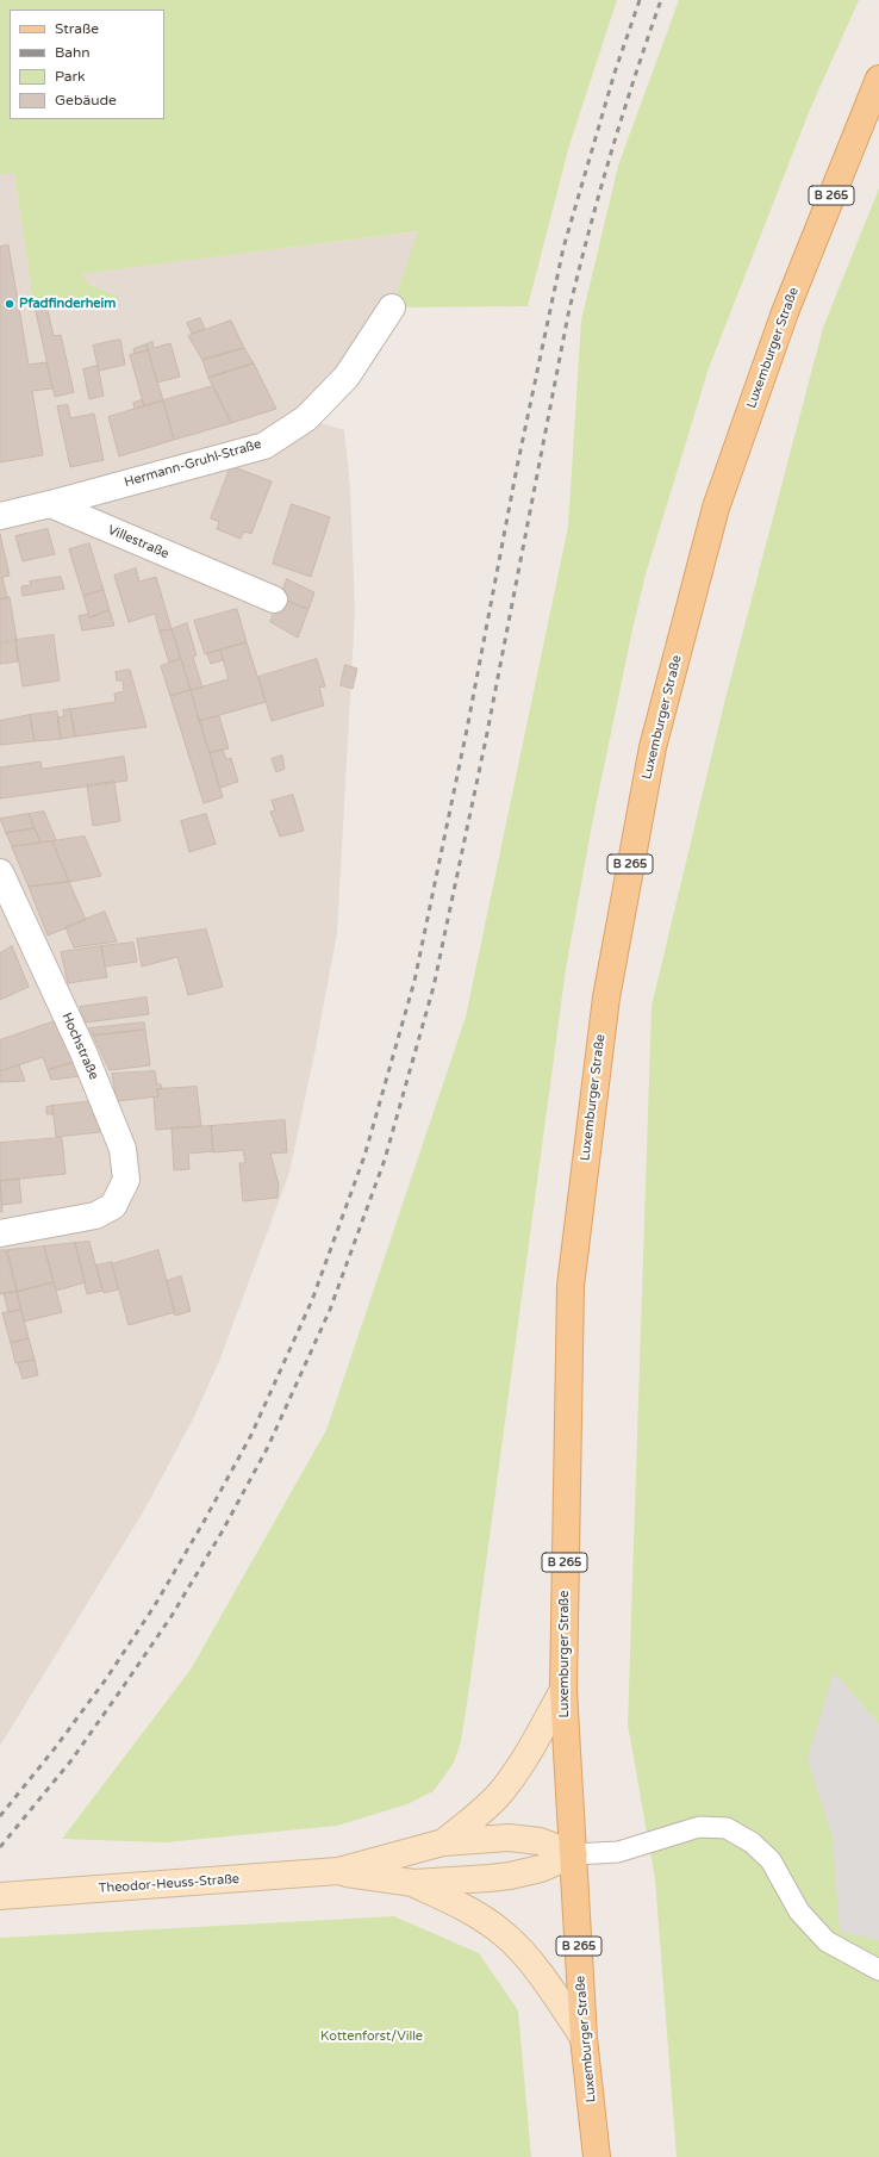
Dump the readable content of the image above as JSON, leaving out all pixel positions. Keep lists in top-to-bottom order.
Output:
{
  "streets": {
    "main road": ["B 265", "Luxemburger Straße", "Theodor-Heuss-Straße"],
    "street": ["Hermann-Gruhl-Straße", "Villestraße", "Hochstraße"]
  },
  "crossings": [
    ["B 265", "Luxemburger Straße"],
    ["B 265", "Theodor-Heuss-Straße"],
    ["Luxemburger Straße", "Theodor-Heuss-Straße"],
    ["Hermann-Gruhl-Straße", "Villestraße"]
  ],
  "parks": ["Kottenforst/Ville"],
  "places": ["Pfadfinderheim"],
  "legend": [
    "Straße",
    "Bahn",
    "Park",
    "Gebäude"
  ]
}
